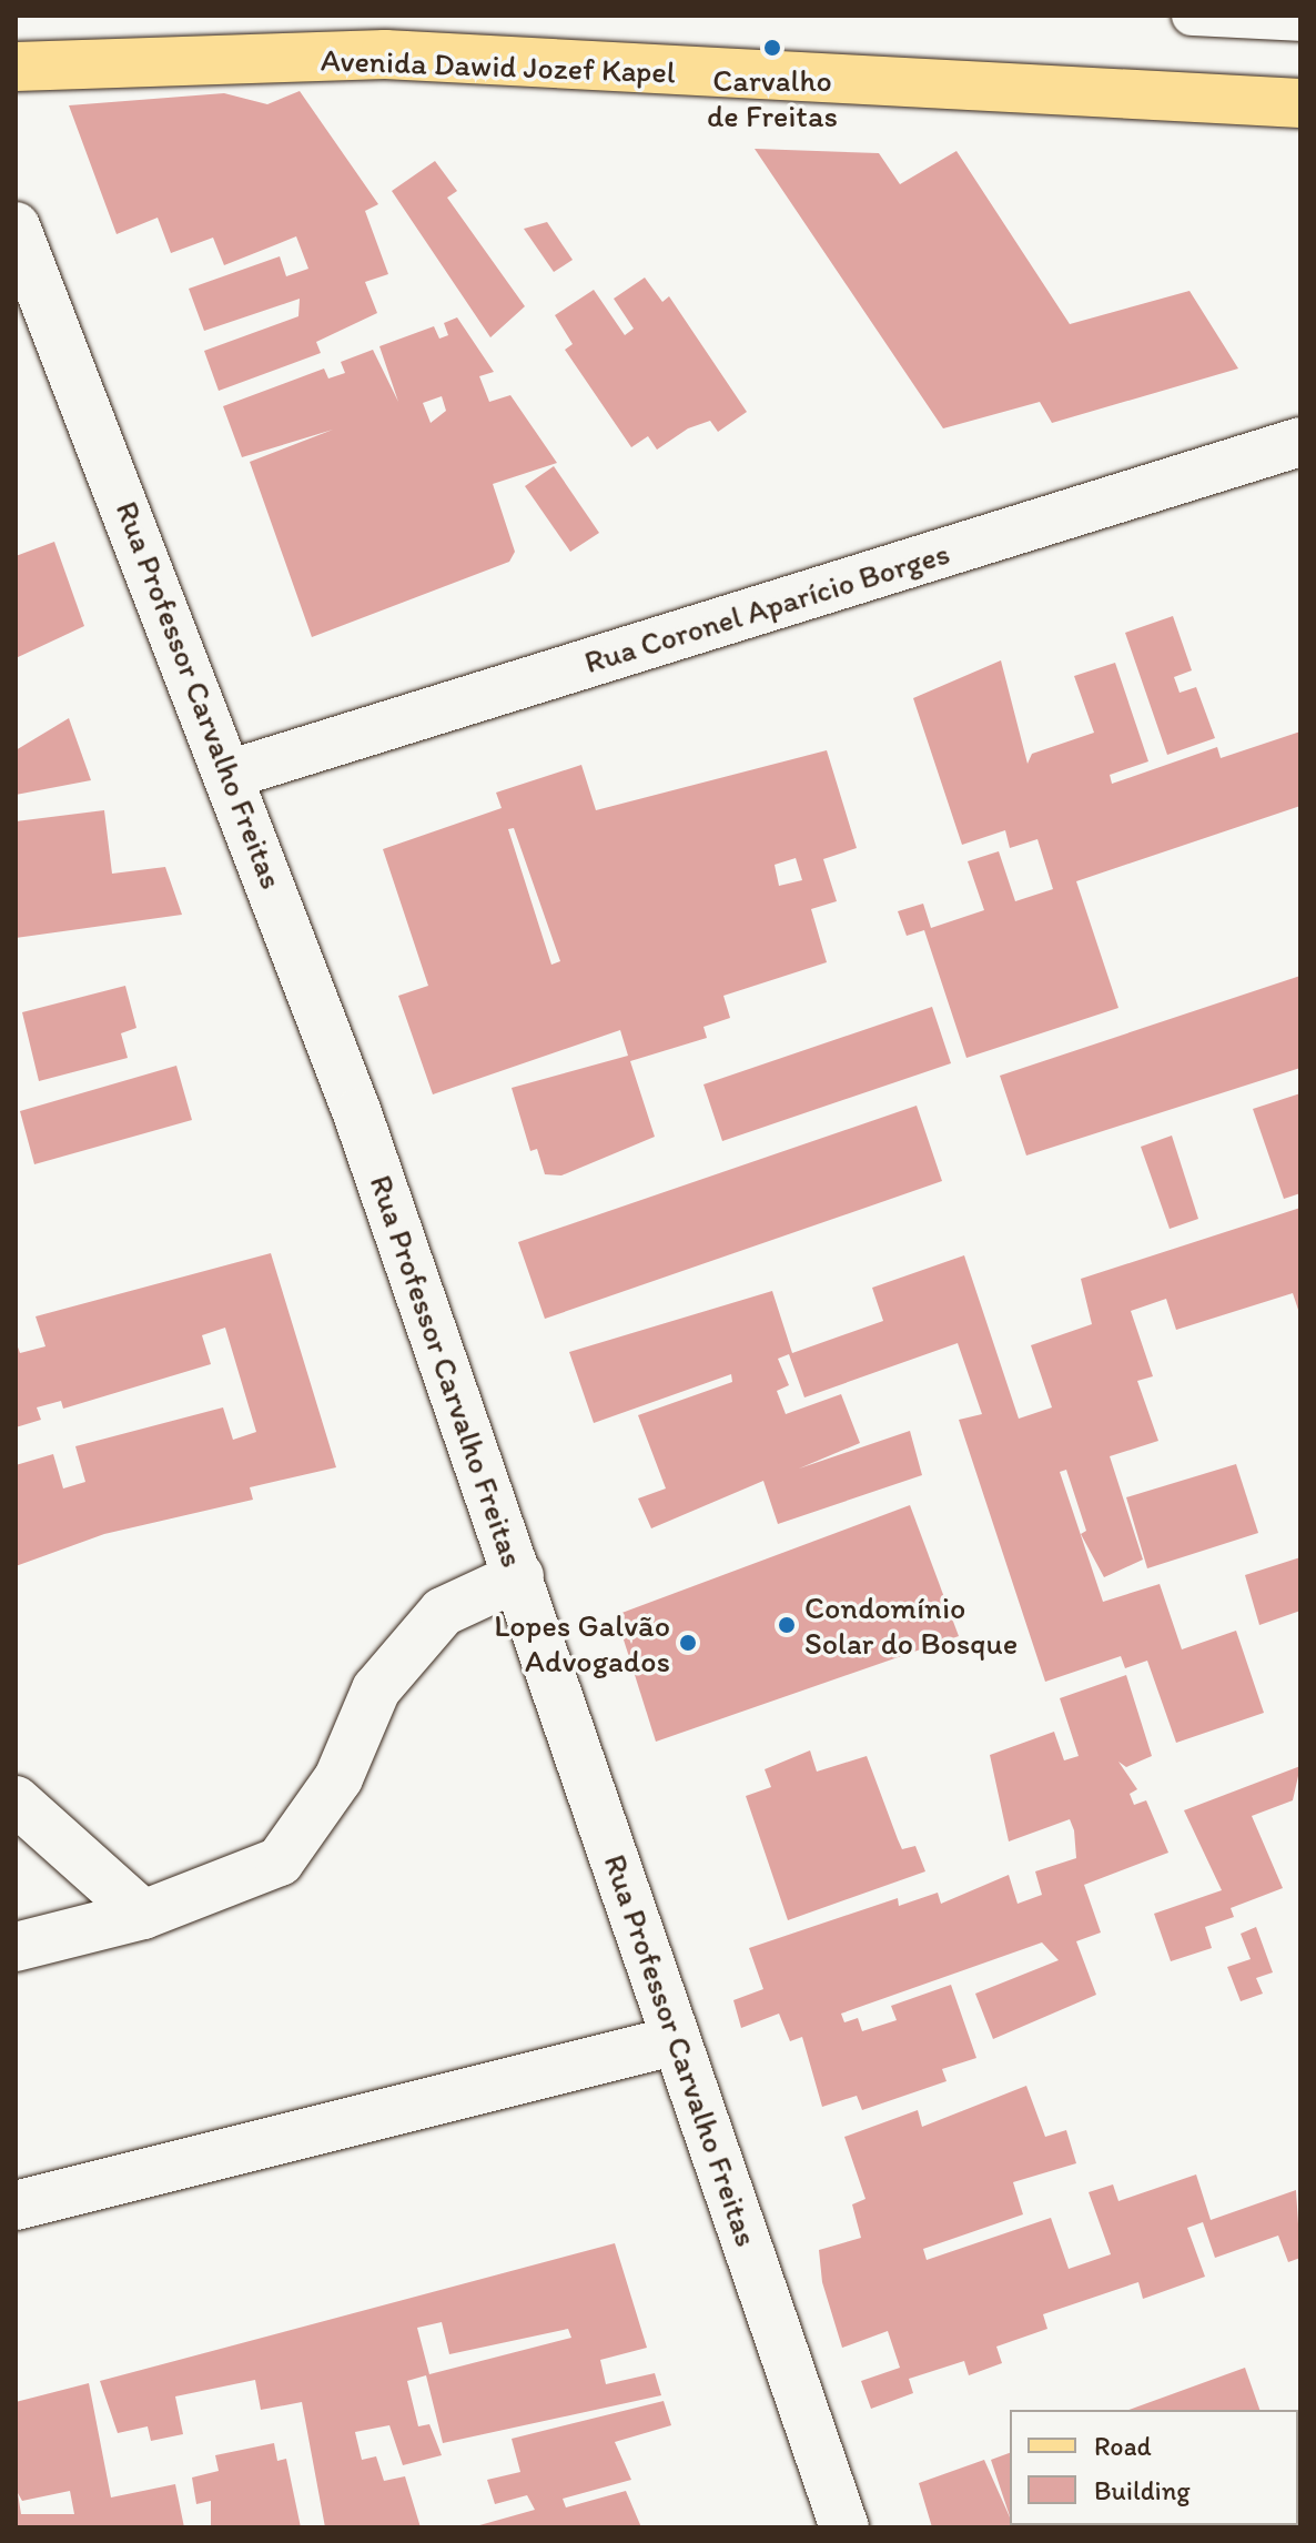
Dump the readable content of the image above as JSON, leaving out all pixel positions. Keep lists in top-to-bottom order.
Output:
{
  "streets": {
    "main road": ["Avenida Dawid Jozef Kapel"],
    "street": ["Rua Coronel Aparício Borges", "Rua Professor Carvalho Freitas"]
  },
  "crossings": [
    ["Rua Coronel Aparício Borges", "Rua Professor Carvalho Freitas"]
  ],
  "places": ["Carvalho de Freitas", "Condomínio Solar do Bosque", "Lopes Galvão Advogados"],
  "legend": ["Road", "Building"]
}
